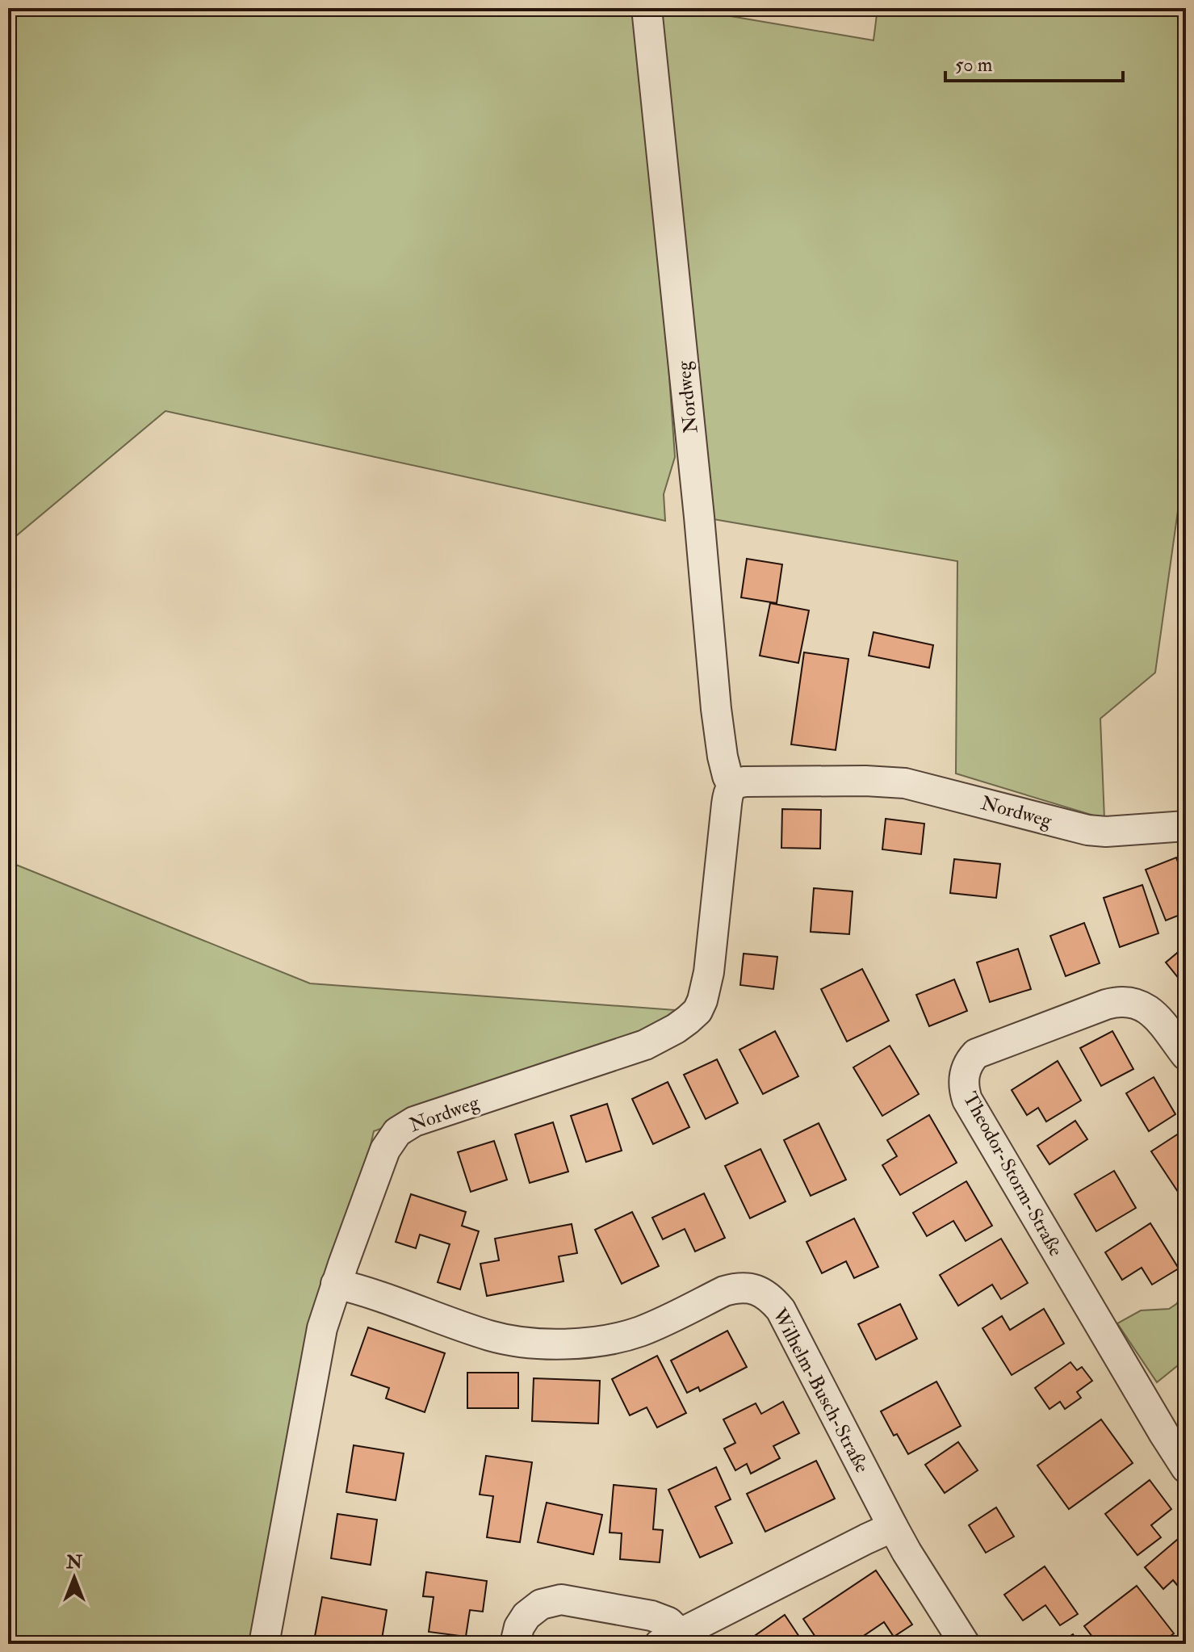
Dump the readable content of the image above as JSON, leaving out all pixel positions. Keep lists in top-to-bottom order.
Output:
{
  "streets": {
    "street": ["Nordweg", "Theodor-Storm-Straße", "Wilhelm-Busch-Straße"]
  },
  "crossings": [
    ["Nordweg", "Wilhelm-Busch-Straße"]
  ],
  "scale_bar": "50 m",
  "north": "top"
}
